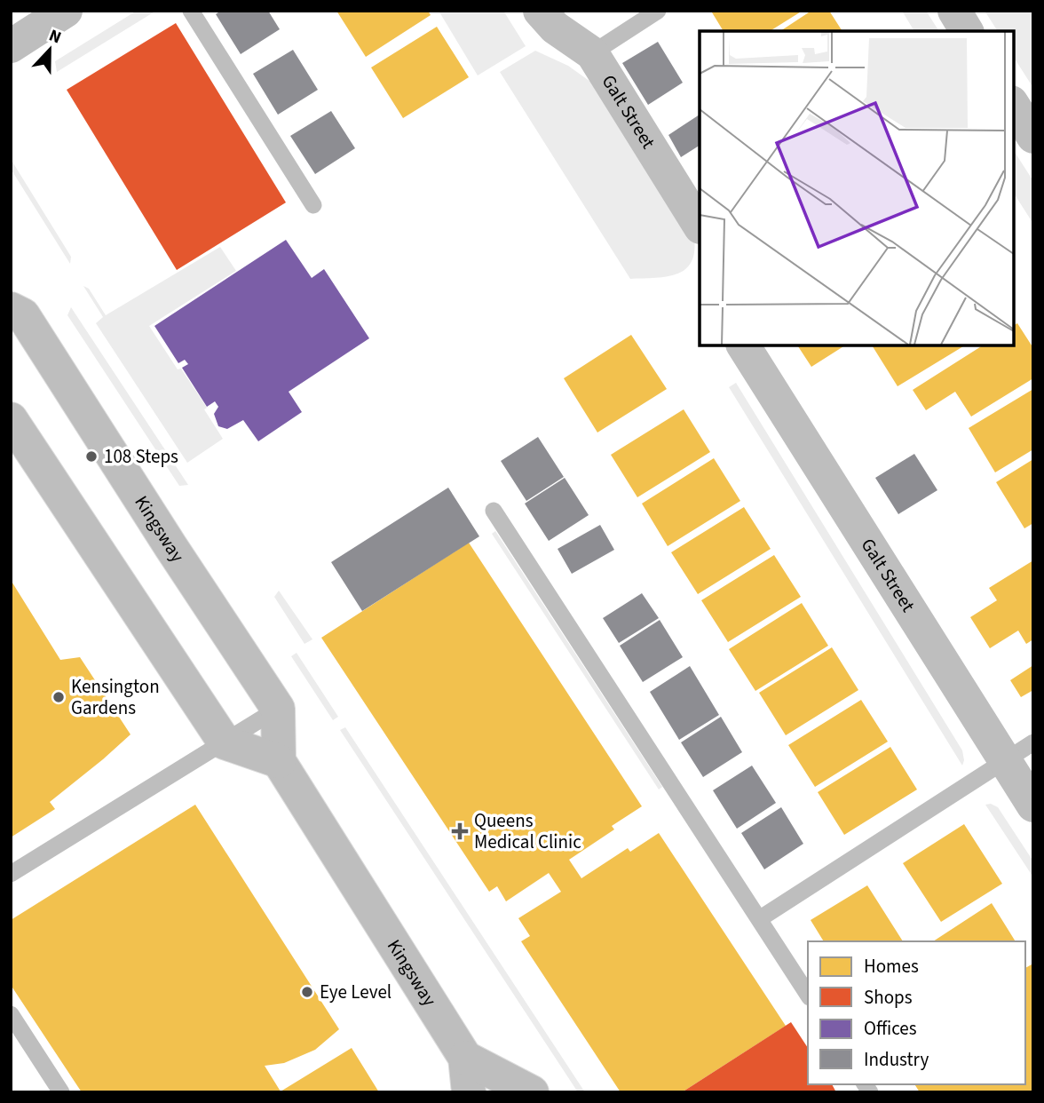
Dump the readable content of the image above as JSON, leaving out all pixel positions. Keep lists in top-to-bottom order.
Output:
{
  "streets": {
    "main road": ["Galt Street", "Kingsway"]
  },
  "places": {
    "other": ["108 Steps", "Kensington Gardens", "Eye Level"],
    "health": ["Queens Medical Clinic"]
  },
  "legend": [
    "Homes",
    "Shops",
    "Offices",
    "Industry"
  ],
  "north": "top"
}
